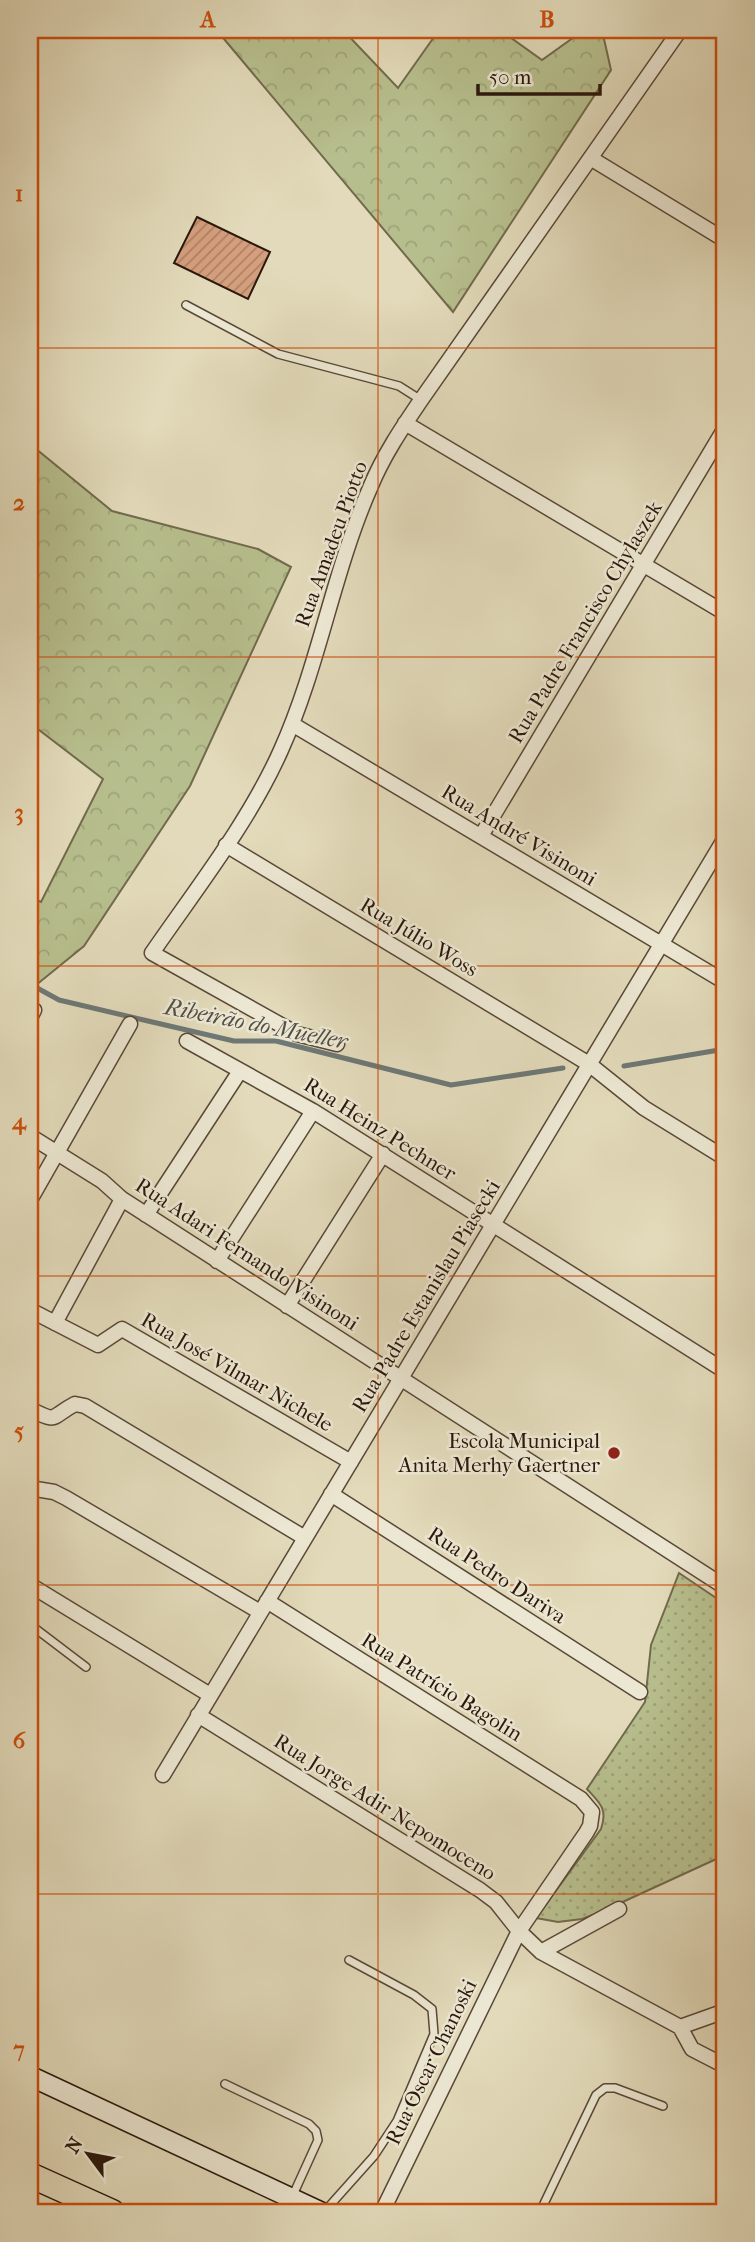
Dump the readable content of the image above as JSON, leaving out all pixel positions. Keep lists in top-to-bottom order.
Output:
{
  "streets": {
    "street": [
      "Rua Amadeu Piotto",
      "Rua Padre Francisco Chylaszek",
      "Rua André Visinoni",
      "Rua Júlio Woss",
      "Rua Heinz Pechner",
      "Rua Adari Fernando Visinoni",
      "Rua Padre Estanislau Piasecki",
      "Rua José Vilmar Nichele",
      "Rua Pedro Dariva",
      "Rua Patrício Bagolin",
      "Rua Jorge Adir Nepomoceno",
      "Rua Oscar Chanoski"
    ]
  },
  "crossings": [
    ["Rua Amadeu Piotto", "Rua André Visinoni"],
    ["Rua Amadeu Piotto", "Rua Júlio Woss"],
    ["Rua Padre Francisco Chylaszek", "Rua André Visinoni"],
    ["Rua André Visinoni", "Rua Padre Estanislau Piasecki"],
    ["Rua Júlio Woss", "Rua Padre Estanislau Piasecki"],
    ["Rua Heinz Pechner", "Rua Padre Estanislau Piasecki"],
    ["Rua Adari Fernando Visinoni", "Rua Padre Estanislau Piasecki"],
    ["Rua Padre Estanislau Piasecki", "Rua José Vilmar Nichele"],
    ["Rua Padre Estanislau Piasecki", "Rua Pedro Dariva"],
    ["Rua Padre Estanislau Piasecki", "Rua Patrício Bagolin"],
    ["Rua Padre Estanislau Piasecki", "Rua Jorge Adir Nepomoceno"],
    ["Rua Patrício Bagolin", "Rua Oscar Chanoski"],
    ["Rua Jorge Adir Nepomoceno", "Rua Oscar Chanoski"]
  ],
  "water": ["Ribeirão do Mueller"],
  "places": ["Escola Municipal Anita Merhy Gaertner"],
  "scale_bar": "50 m",
  "north": "top left",
  "grid": {
    "columns": ["A", "B"],
    "rows": [
      "1",
      "2",
      "3",
      "4",
      "5",
      "6",
      "7"
    ]
  }
}
